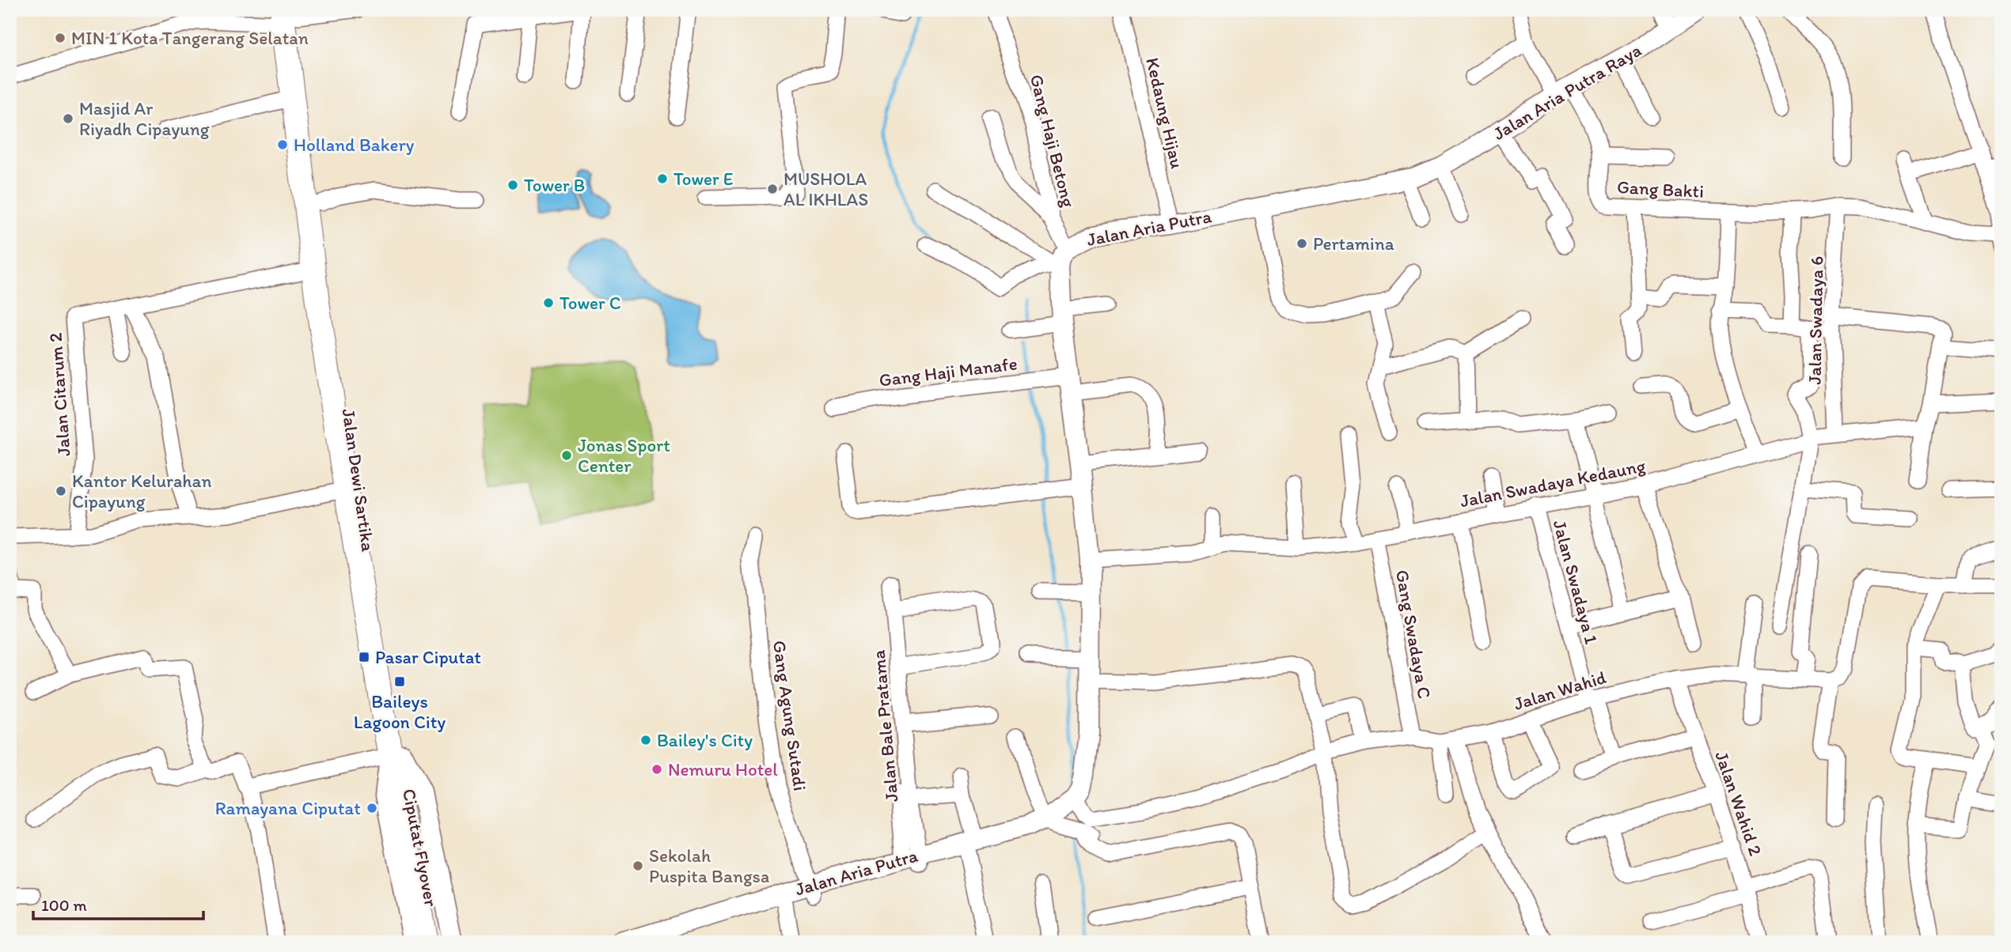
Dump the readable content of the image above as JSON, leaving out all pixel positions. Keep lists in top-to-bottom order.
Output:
{
  "streets": {
    "highway": ["Jalan Dewi Sartika", "Ciputat Flyover"],
    "main road": ["Jalan Aria Putra Raya", "Jalan Aria Putra"],
    "street": [
      "Kedaung Hijau",
      "Gang Haji Betong",
      "Gang Bakti",
      "Jalan Swadaya 6",
      "Gang Haji Manafe",
      "Jalan Citarum 2",
      "Jalan Swadaya Kedaung",
      "Jalan Swadaya 1",
      "Gang Swadaya C",
      "Jalan Wahid",
      "Gang Agung Sutadi",
      "Jalan Bale Pratama",
      "Jalan Wahid 2"
    ]
  },
  "crossings": [
    ["Jalan Aria Putra Raya", "Gang Bakti"],
    ["Jalan Aria Putra Raya", "Jalan Aria Putra"],
    ["Kedaung Hijau", "Jalan Aria Putra"],
    ["Gang Haji Betong", "Jalan Aria Putra"],
    ["Gang Bakti", "Jalan Swadaya 6"],
    ["Jalan Aria Putra", "Jalan Wahid"],
    ["Jalan Aria Putra", "Gang Agung Sutadi"],
    ["Jalan Aria Putra", "Jalan Bale Pratama"],
    ["Jalan Swadaya 6", "Jalan Swadaya Kedaung"],
    ["Jalan Dewi Sartika", "Ciputat Flyover"],
    ["Jalan Swadaya Kedaung", "Jalan Swadaya 1"],
    ["Jalan Swadaya Kedaung", "Gang Swadaya C"],
    ["Jalan Swadaya 1", "Jalan Wahid"],
    ["Gang Swadaya C", "Jalan Wahid"],
    ["Jalan Wahid", "Jalan Wahid 2"]
  ],
  "places": {
    "other": [
      "MIN 1 Kota Tangerang Selatan",
      "Masjid Ar Riyadh Cipayung",
      "Holland Bakery",
      "Tower E",
      "Tower B",
      "MUSHOLA AL IKHLAS",
      "Pertamina",
      "Tower C",
      "Jonas Sport Center",
      "Kantor Kelurahan Cipayung",
      "Bailey's City",
      "Nemuru Hotel",
      "Ramayana Ciputat",
      "Sekolah Puspita Bangsa"
    ],
    "transit": ["Pasar Ciputat", "Baileys Lagoon City"]
  },
  "scale_bar": "100 m"
}
